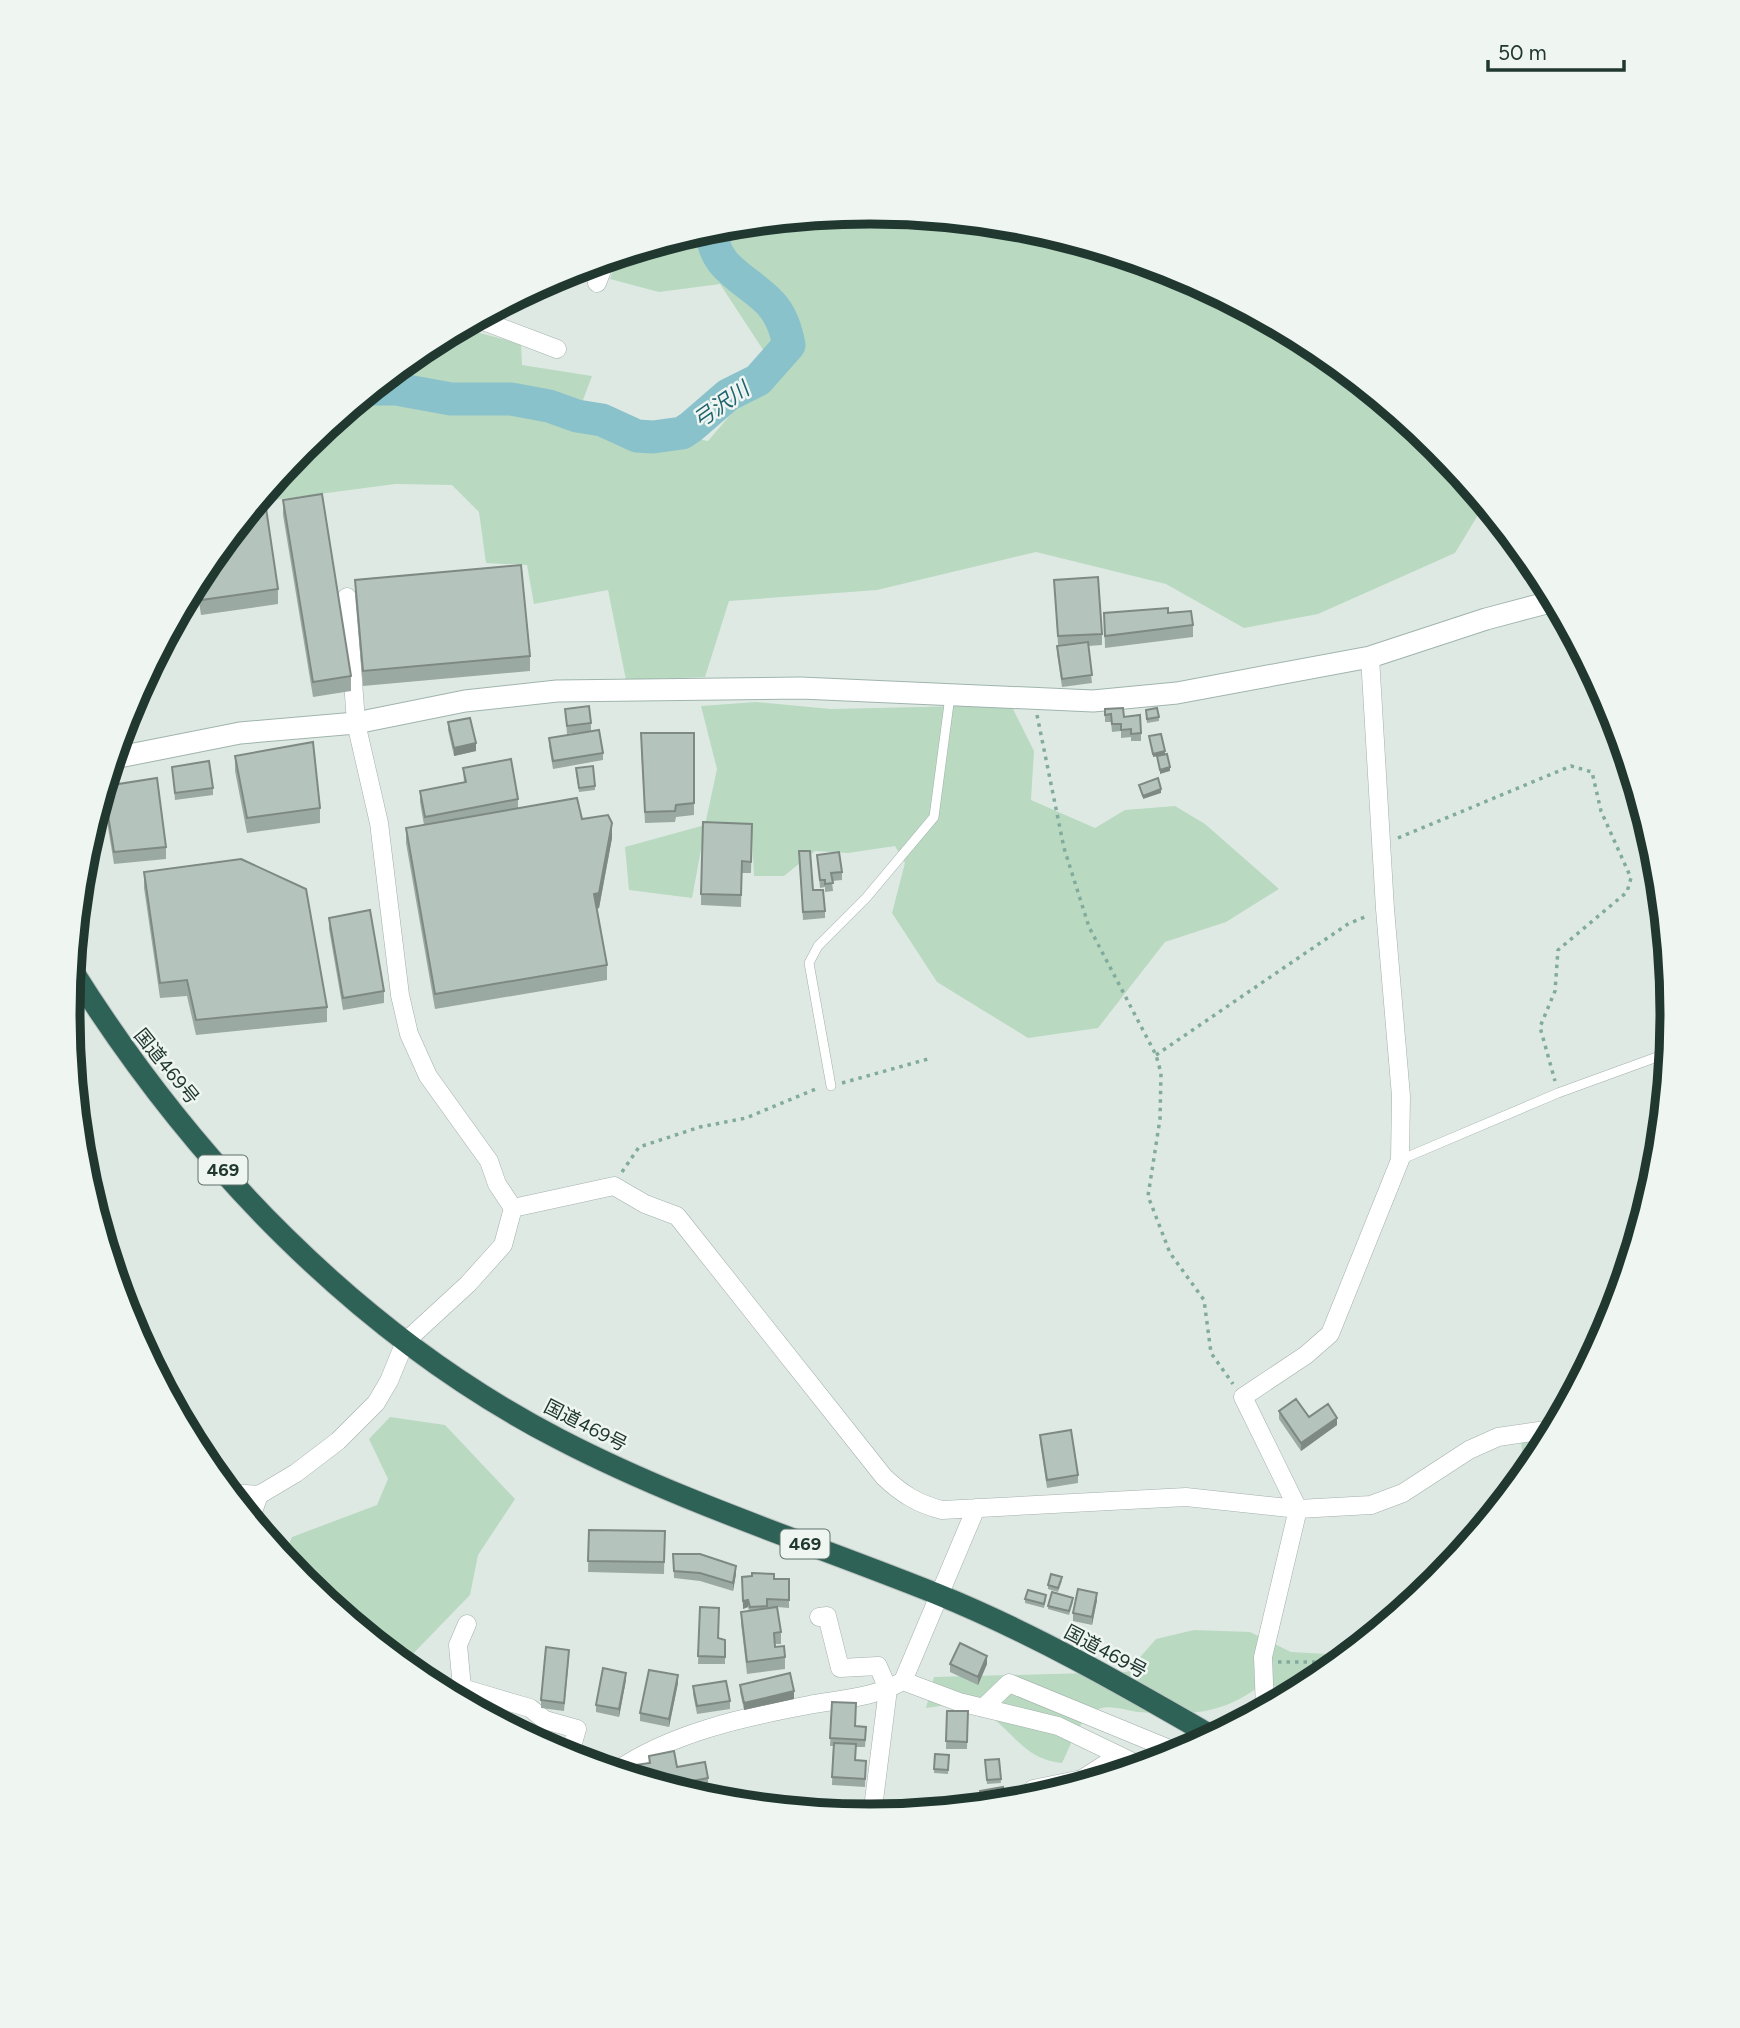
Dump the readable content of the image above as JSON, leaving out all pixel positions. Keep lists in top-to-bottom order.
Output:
{
  "streets": {
    "highway": ["国道469号", "469"]
  },
  "water": ["弓沢川"],
  "scale_bar": "50 m"
}
